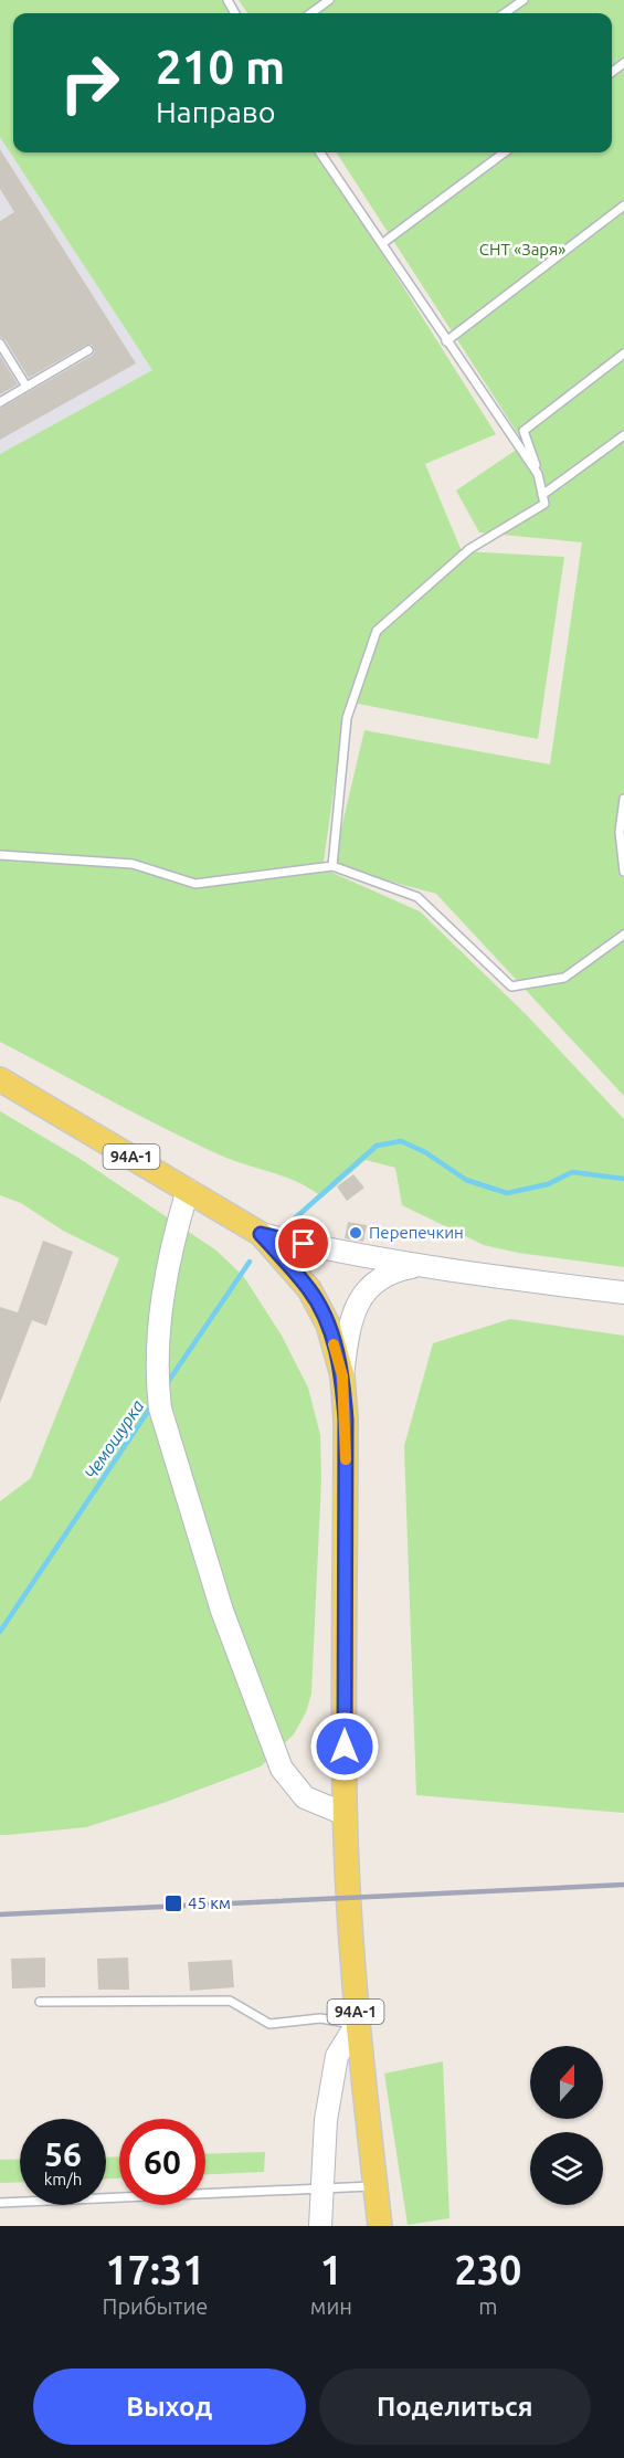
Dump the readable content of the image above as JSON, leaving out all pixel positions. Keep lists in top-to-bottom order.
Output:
{
  "streets": {
    "main road": ["94А-1"]
  },
  "water": ["Чемошурка"],
  "parks": ["СНТ «Заря»"],
  "places": {
    "other": ["Перепечкин"],
    "transit": ["45 км"]
  },
  "north": "top",
  "page": {
    "turn": ["210 m", "Направо"],
    "speed": "56 km/h",
    "limit": "60",
    "eta": [
      "17:31",
      "Прибытие",
      "1",
      "мин",
      "230",
      "m"
    ],
    "buttons": ["Выход", "Поделиться"]
  }
}
